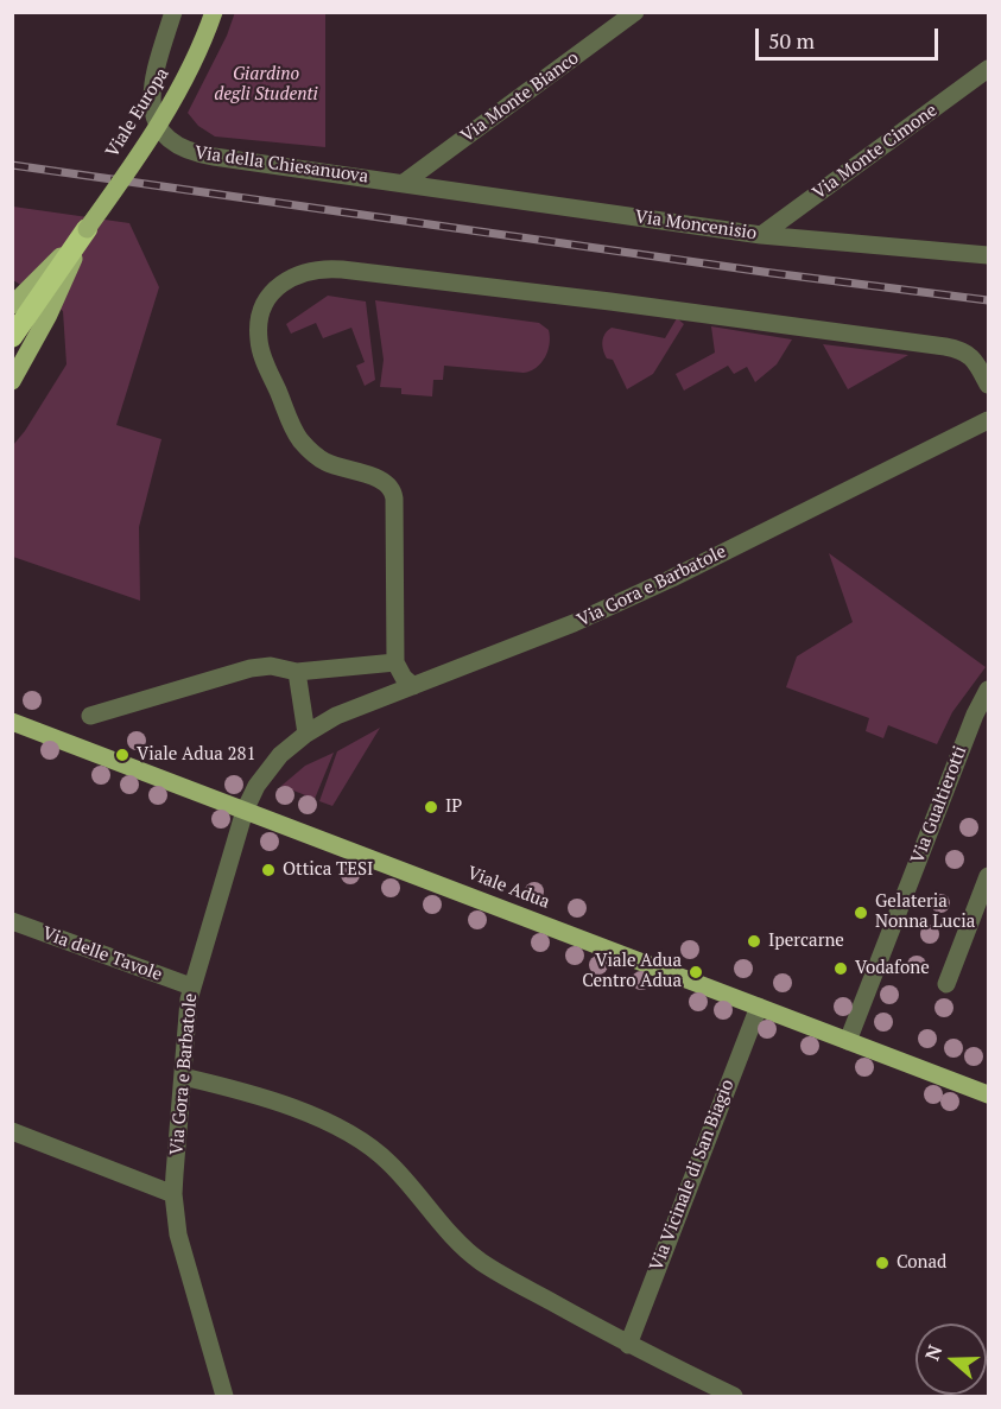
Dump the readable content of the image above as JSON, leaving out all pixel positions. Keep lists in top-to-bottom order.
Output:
{
  "streets": {
    "main road": ["Viale Europa", "Viale Adua"],
    "street": [
      "Via Monte Bianco",
      "Via Monte Cimone",
      "Via della Chiesanuova",
      "Via Moncenisio",
      "Via Gora e Barbatole",
      "Via Gualtierotti",
      "Via delle Tavole",
      "Via Vicinale di San Biagio"
    ]
  },
  "crossings": [
    ["Via Monte Bianco", "Via della Chiesanuova"],
    ["Via Monte Bianco", "Via Moncenisio"],
    ["Via Monte Cimone", "Via Moncenisio"],
    ["Via della Chiesanuova", "Via Moncenisio"],
    ["Via Gora e Barbatole", "Viale Adua"],
    ["Via Gora e Barbatole", "Via delle Tavole"],
    ["Via Gualtierotti", "Viale Adua"],
    ["Viale Adua", "Via Vicinale di San Biagio"]
  ],
  "parks": ["Giardino degli Studenti"],
  "places": [
    "Viale Adua 281",
    "IP",
    "Ottica TESI",
    "Gelateria Nonna Lucia",
    "Ipercarne",
    "Vodafone",
    "Viale Adua Centro Adua",
    "Conad"
  ],
  "scale_bar": "50 m",
  "north": "left"
}
